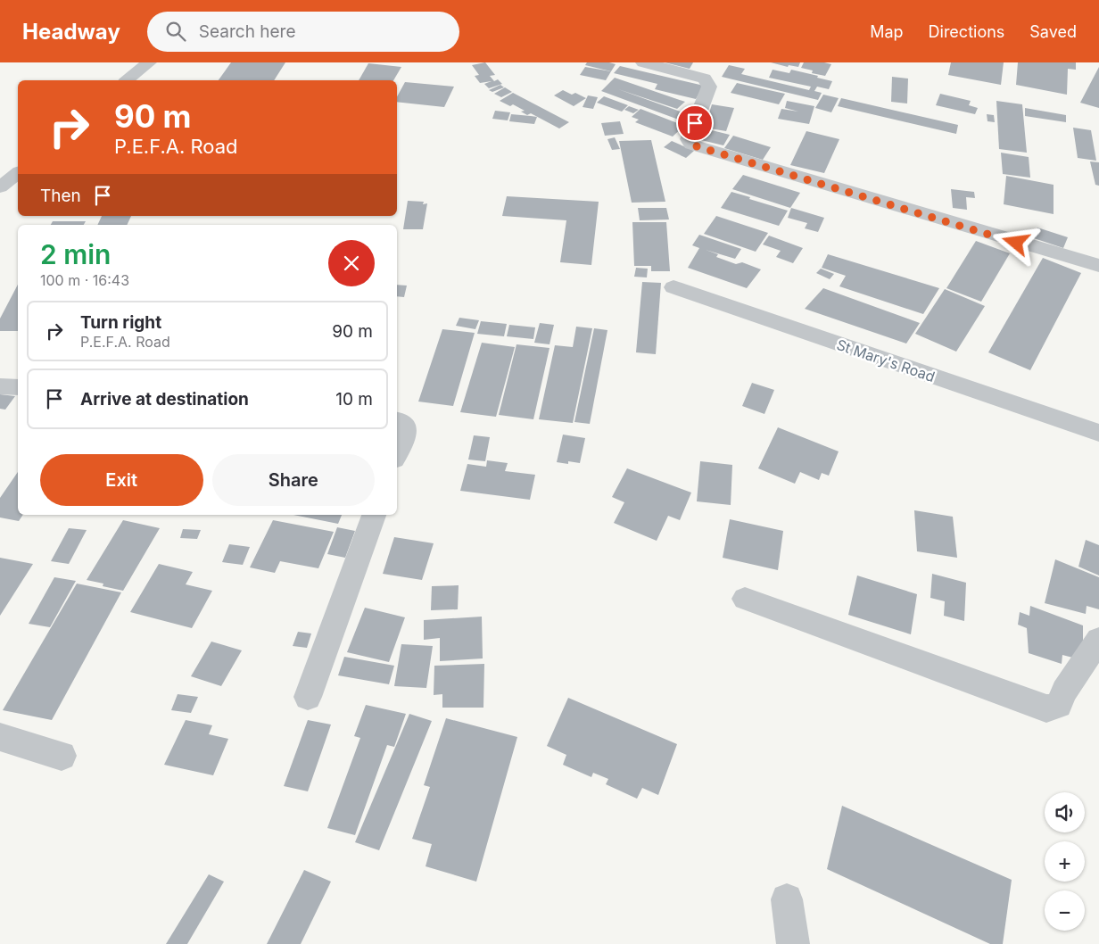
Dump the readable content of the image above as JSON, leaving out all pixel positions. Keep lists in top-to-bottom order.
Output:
{
  "streets": {
    "street": ["St Mary's Road"]
  },
  "page": {
    "header": "Headway",
    "search": "Search here",
    "nav": ["Map", "Directions", "Saved"],
    "turn": ["90 m", "P.E.F.A. Road"],
    "then": "Then",
    "heading": ["2 min", "100 m · 16:43"],
    "list": [
      {
        "name": "Turn right",
        "note": "P.E.F.A. Road",
        "value": "90 m"
      },
      {
        "name": "Arrive at destination",
        "value": "10 m"
      }
    ],
    "buttons": ["Exit", "Share"],
    "map_buttons": ["+", "−"]
  }
}
